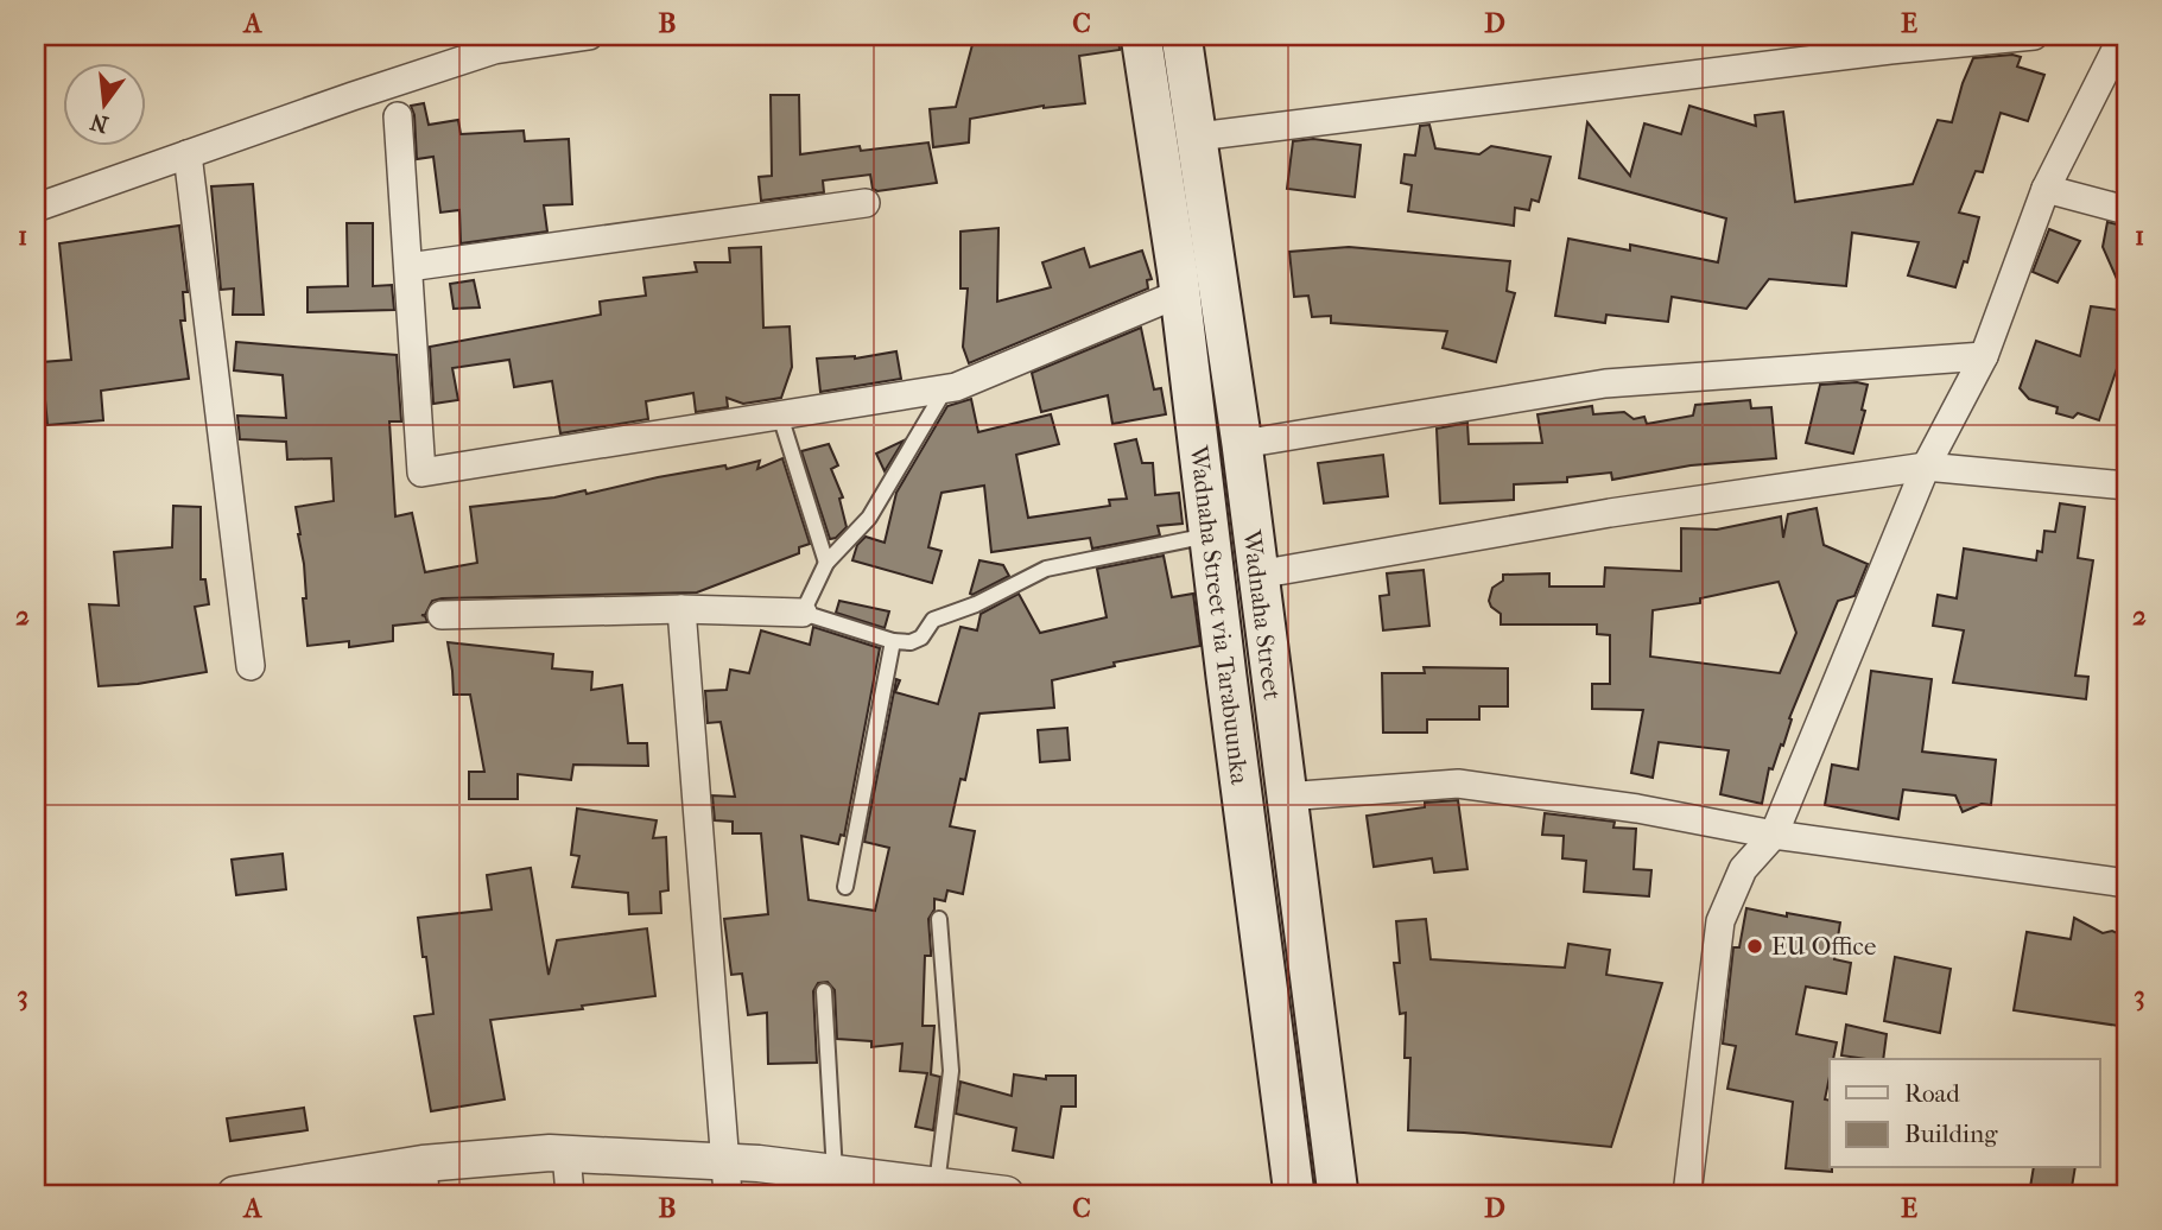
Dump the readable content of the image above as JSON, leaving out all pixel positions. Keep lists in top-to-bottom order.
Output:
{
  "streets": {
    "main road": ["Wadnaha Street via Tarabuunka", "Wadnaha Street"]
  },
  "places": ["EU Office"],
  "legend": ["Road", "Building"],
  "north": "bottom",
  "grid": {
    "columns": [
      "A",
      "B",
      "C",
      "D",
      "E"
    ],
    "rows": ["1", "2", "3"]
  }
}
